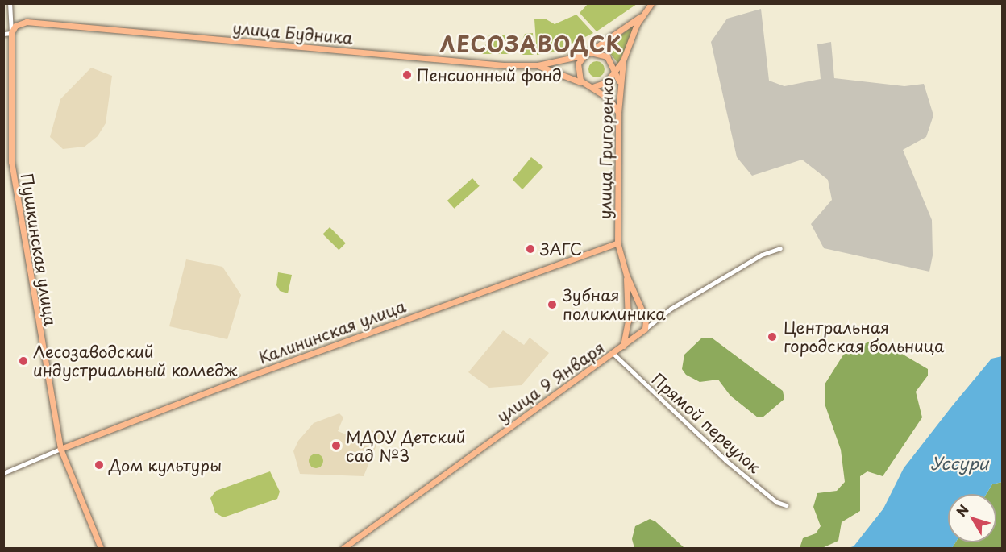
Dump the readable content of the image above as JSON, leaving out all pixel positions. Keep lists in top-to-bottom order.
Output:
{
  "streets": {
    "main road": [
      "улица Будника",
      "улица Григоренко",
      "Пушкинская улица",
      "Калининская улица",
      "улица 9 Января"
    ],
    "street": ["Прямой переулок"]
  },
  "crossings": [
    ["улица Будника", "улица Григоренко"],
    ["улица Будника", "Пушкинская улица"],
    ["улица Григоренко", "Калининская улица"],
    ["Пушкинская улица", "Калининская улица"],
    ["улица 9 Января", "Прямой переулок"]
  ],
  "districts": ["ЛЕСОЗАВОДСК"],
  "water": ["Уссури"],
  "places": [
    "Пенсионный фонд",
    "ЗАГС",
    "Зубная поликлиника",
    "Центральная городская больница",
    "Лесозаводский индустриальный колледж",
    "МДОУ Детский сад №3",
    "Дом культуры"
  ],
  "north": "top left"
}
